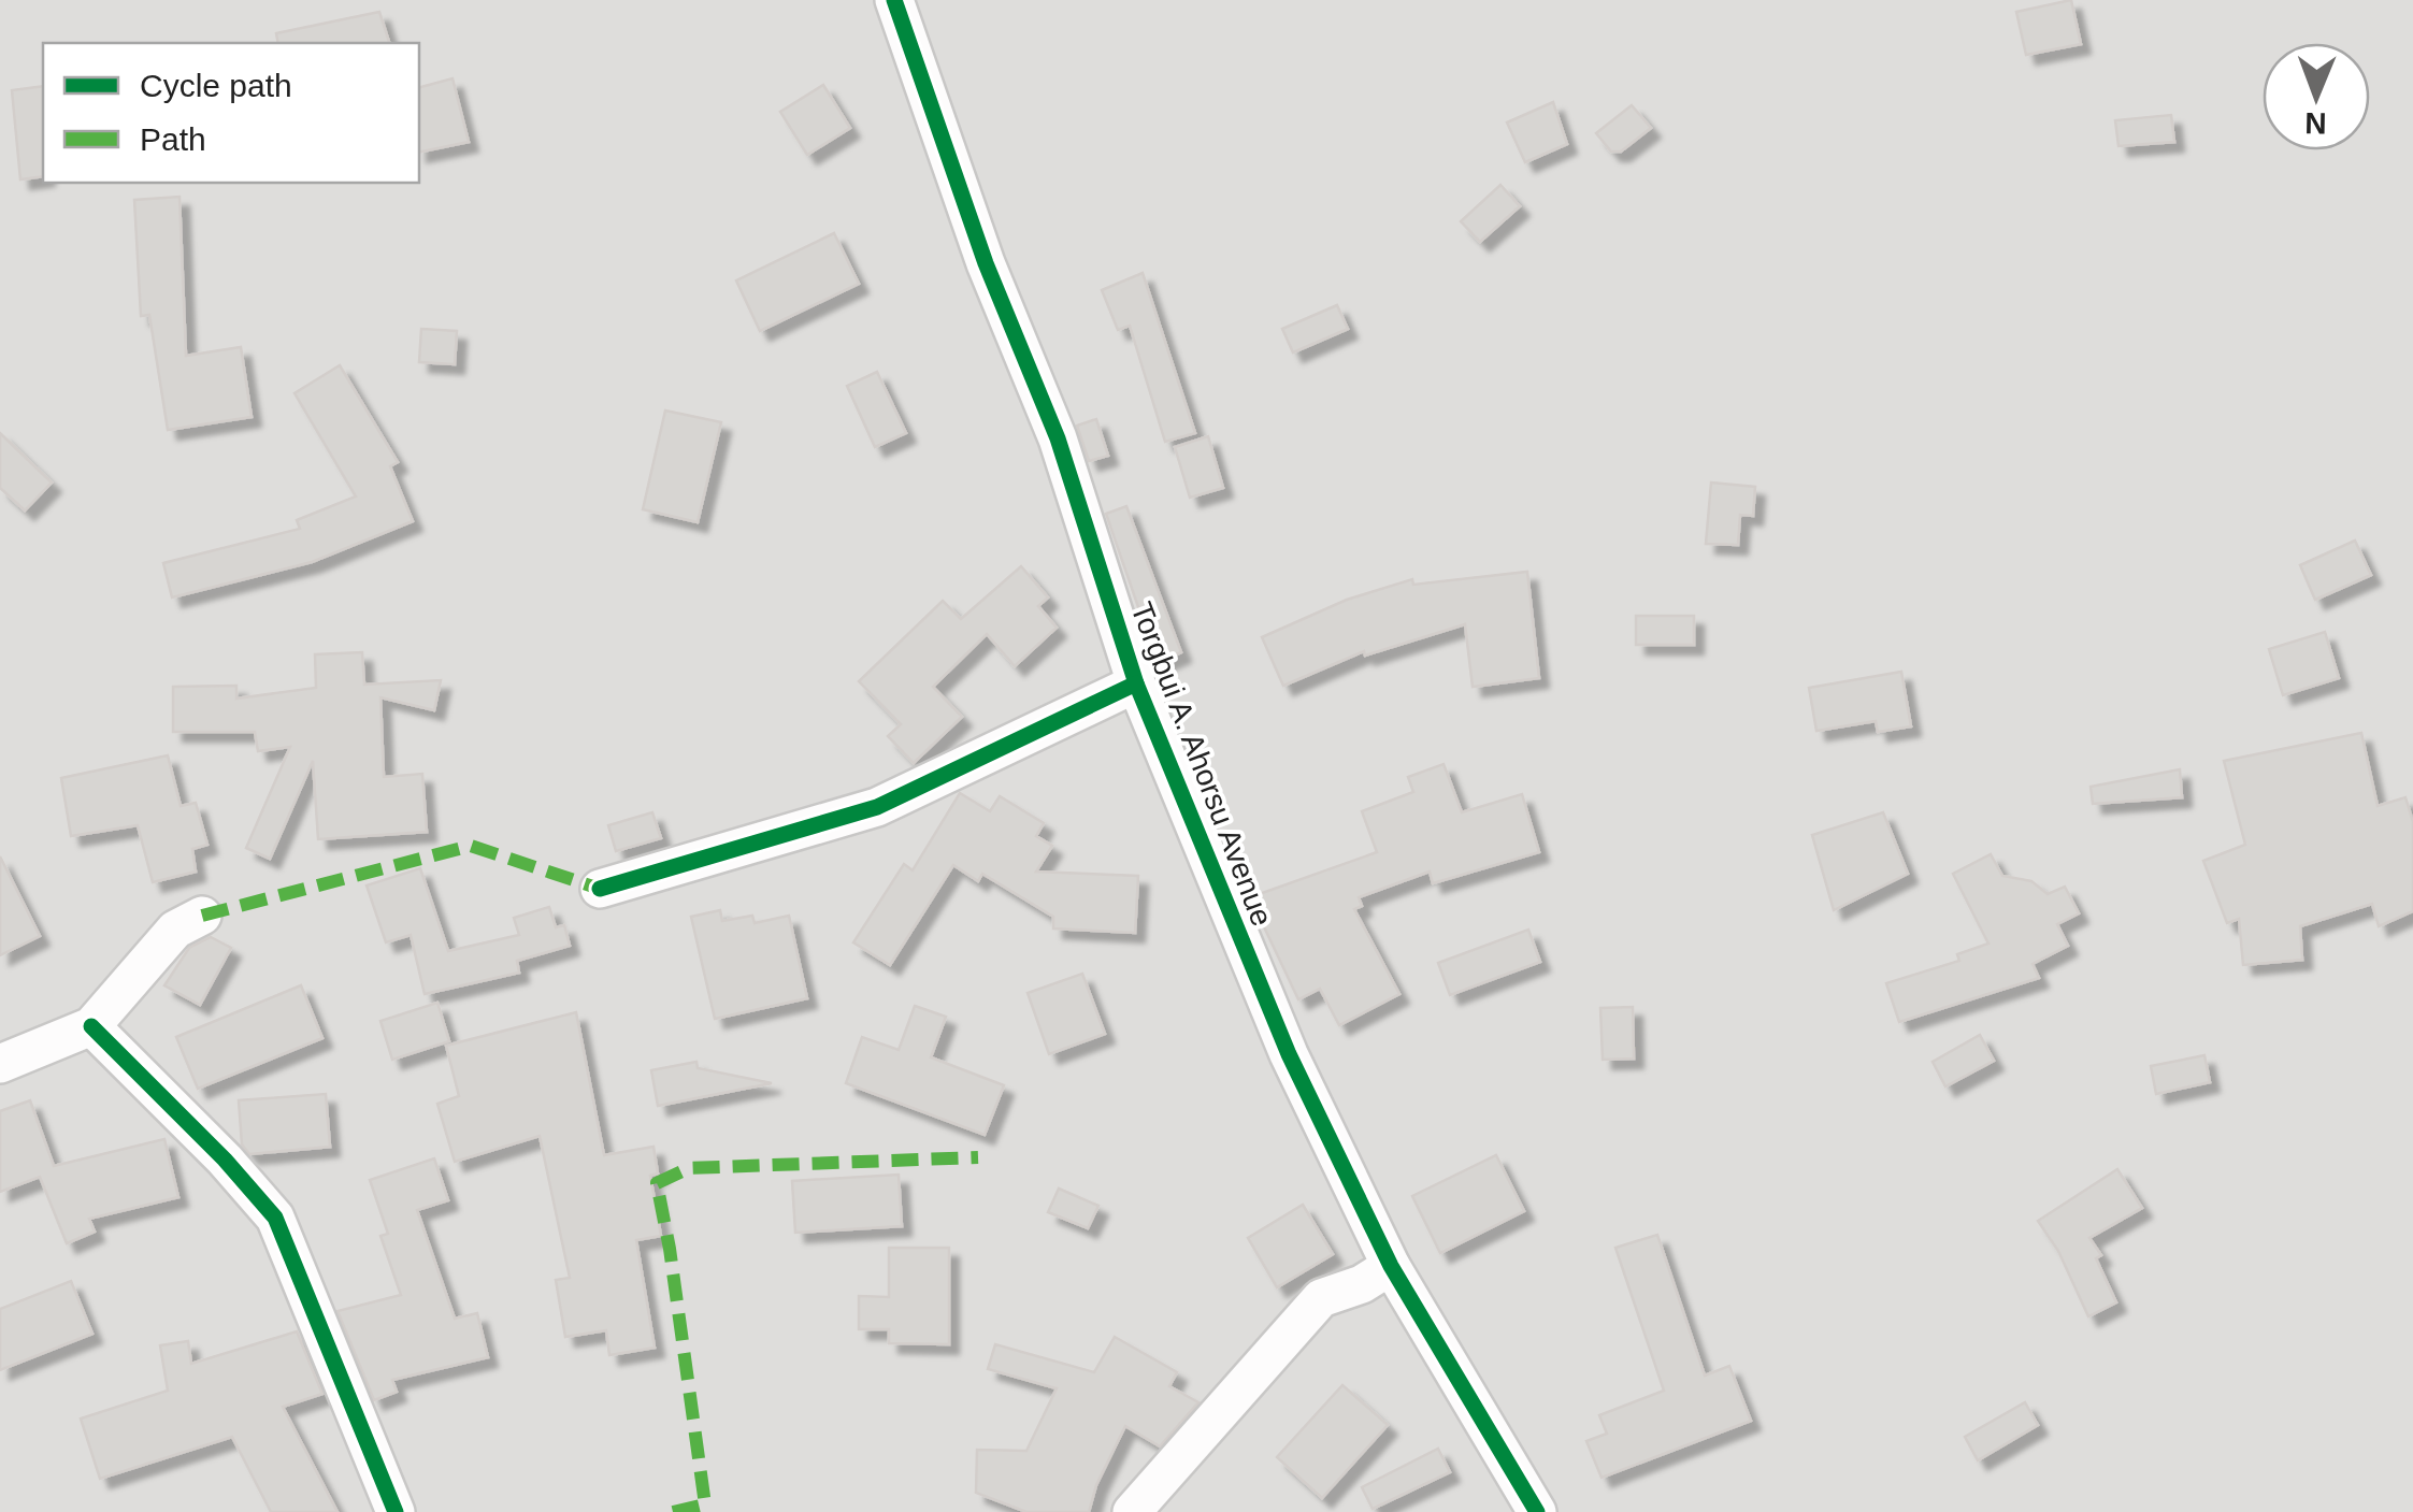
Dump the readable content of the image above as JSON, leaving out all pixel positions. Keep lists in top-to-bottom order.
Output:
{
  "streets": {
    "street": ["Torgbui A. Ahorsu Avenue"]
  },
  "legend": ["Cycle path", "Path"],
  "north": "bottom"
}
